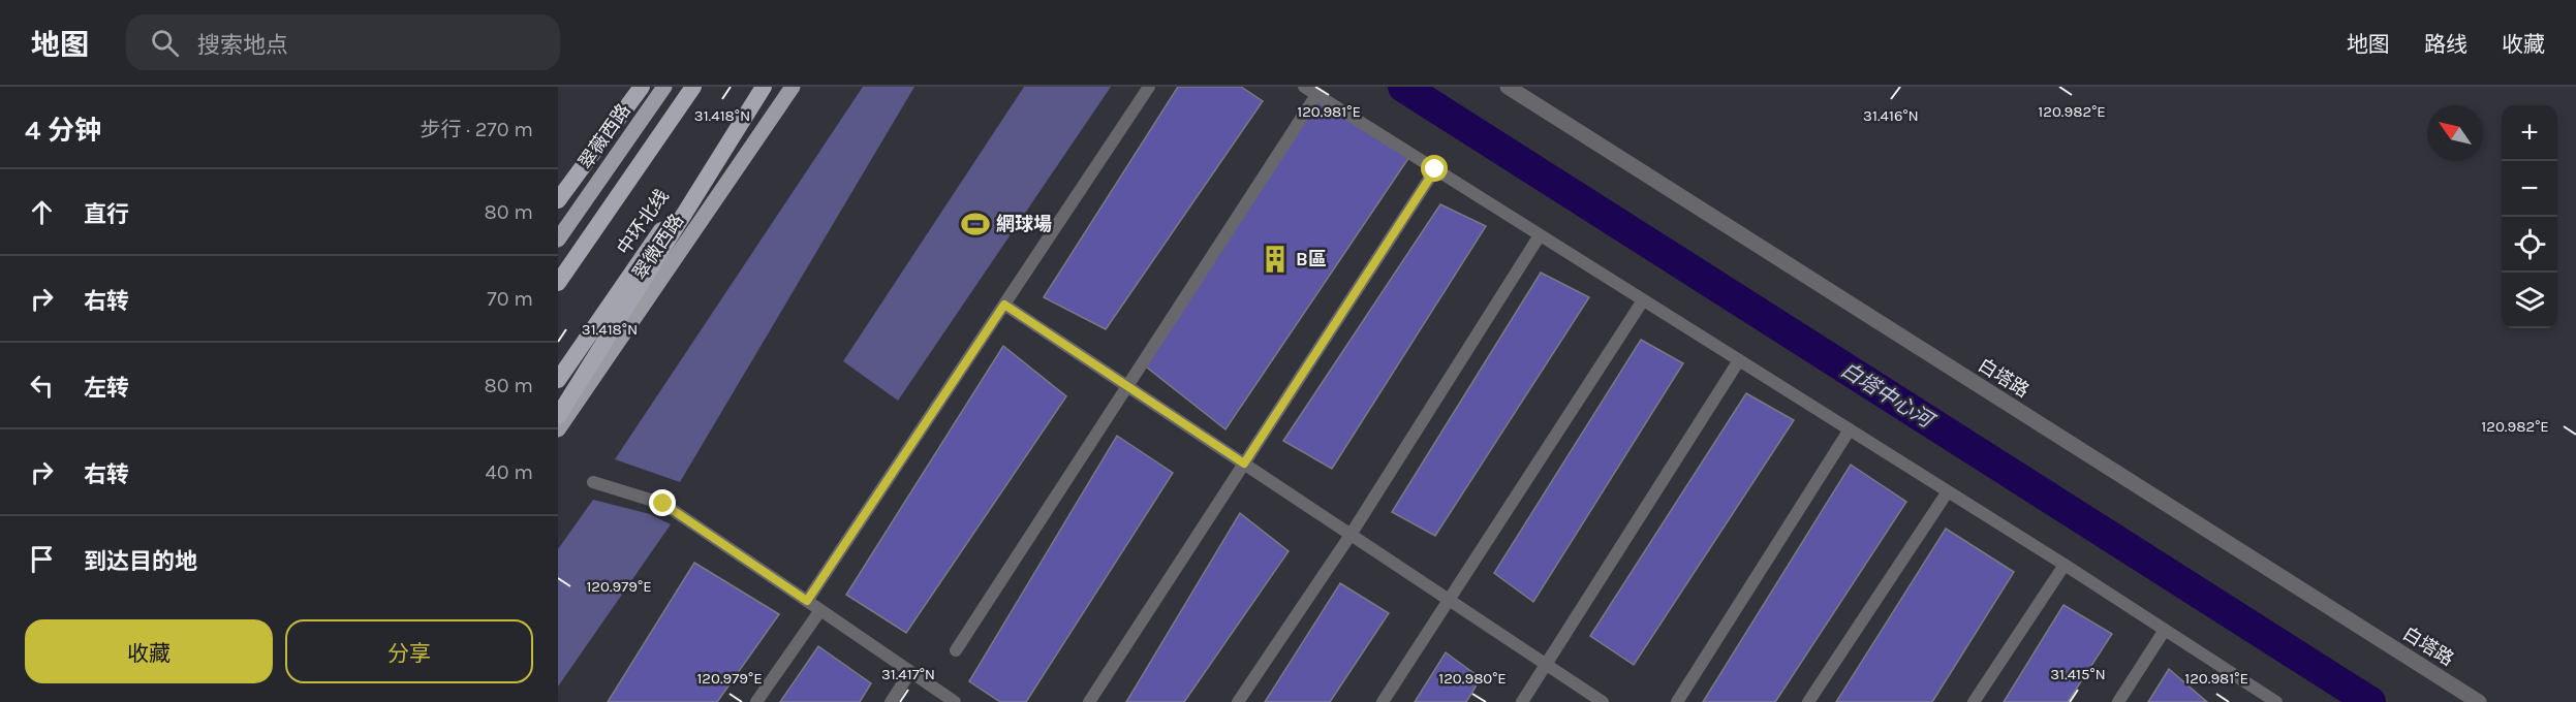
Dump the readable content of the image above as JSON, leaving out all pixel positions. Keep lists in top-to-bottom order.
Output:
{
  "streets": {
    "highway": ["中环北线"],
    "main road": ["翠薇西路", "翠微西路"],
    "street": ["白塔路"]
  },
  "water": ["白塔中心河"],
  "places": {
    "sports": ["網球場"],
    "building": ["B區"]
  },
  "north": "top left",
  "page": {
    "header": "地图",
    "search": "搜索地点",
    "nav": ["地图", "路线", "收藏"],
    "heading": ["4 分钟", "步行 · 270 m"],
    "map_buttons": ["+", "−"],
    "list": [
      ["直行", "80 m"],
      ["右转", "70 m"],
      ["左转", "80 m"],
      ["右转", "40 m"],
      "到达目的地"
    ],
    "buttons": ["收藏", "分享"]
  },
  "coordinates": [
    "120.981°E",
    "120.982°E",
    "31.418°N",
    "31.416°N",
    "120.979°E",
    "31.417°N",
    "31.415°N",
    "120.980°E"
  ]
}
